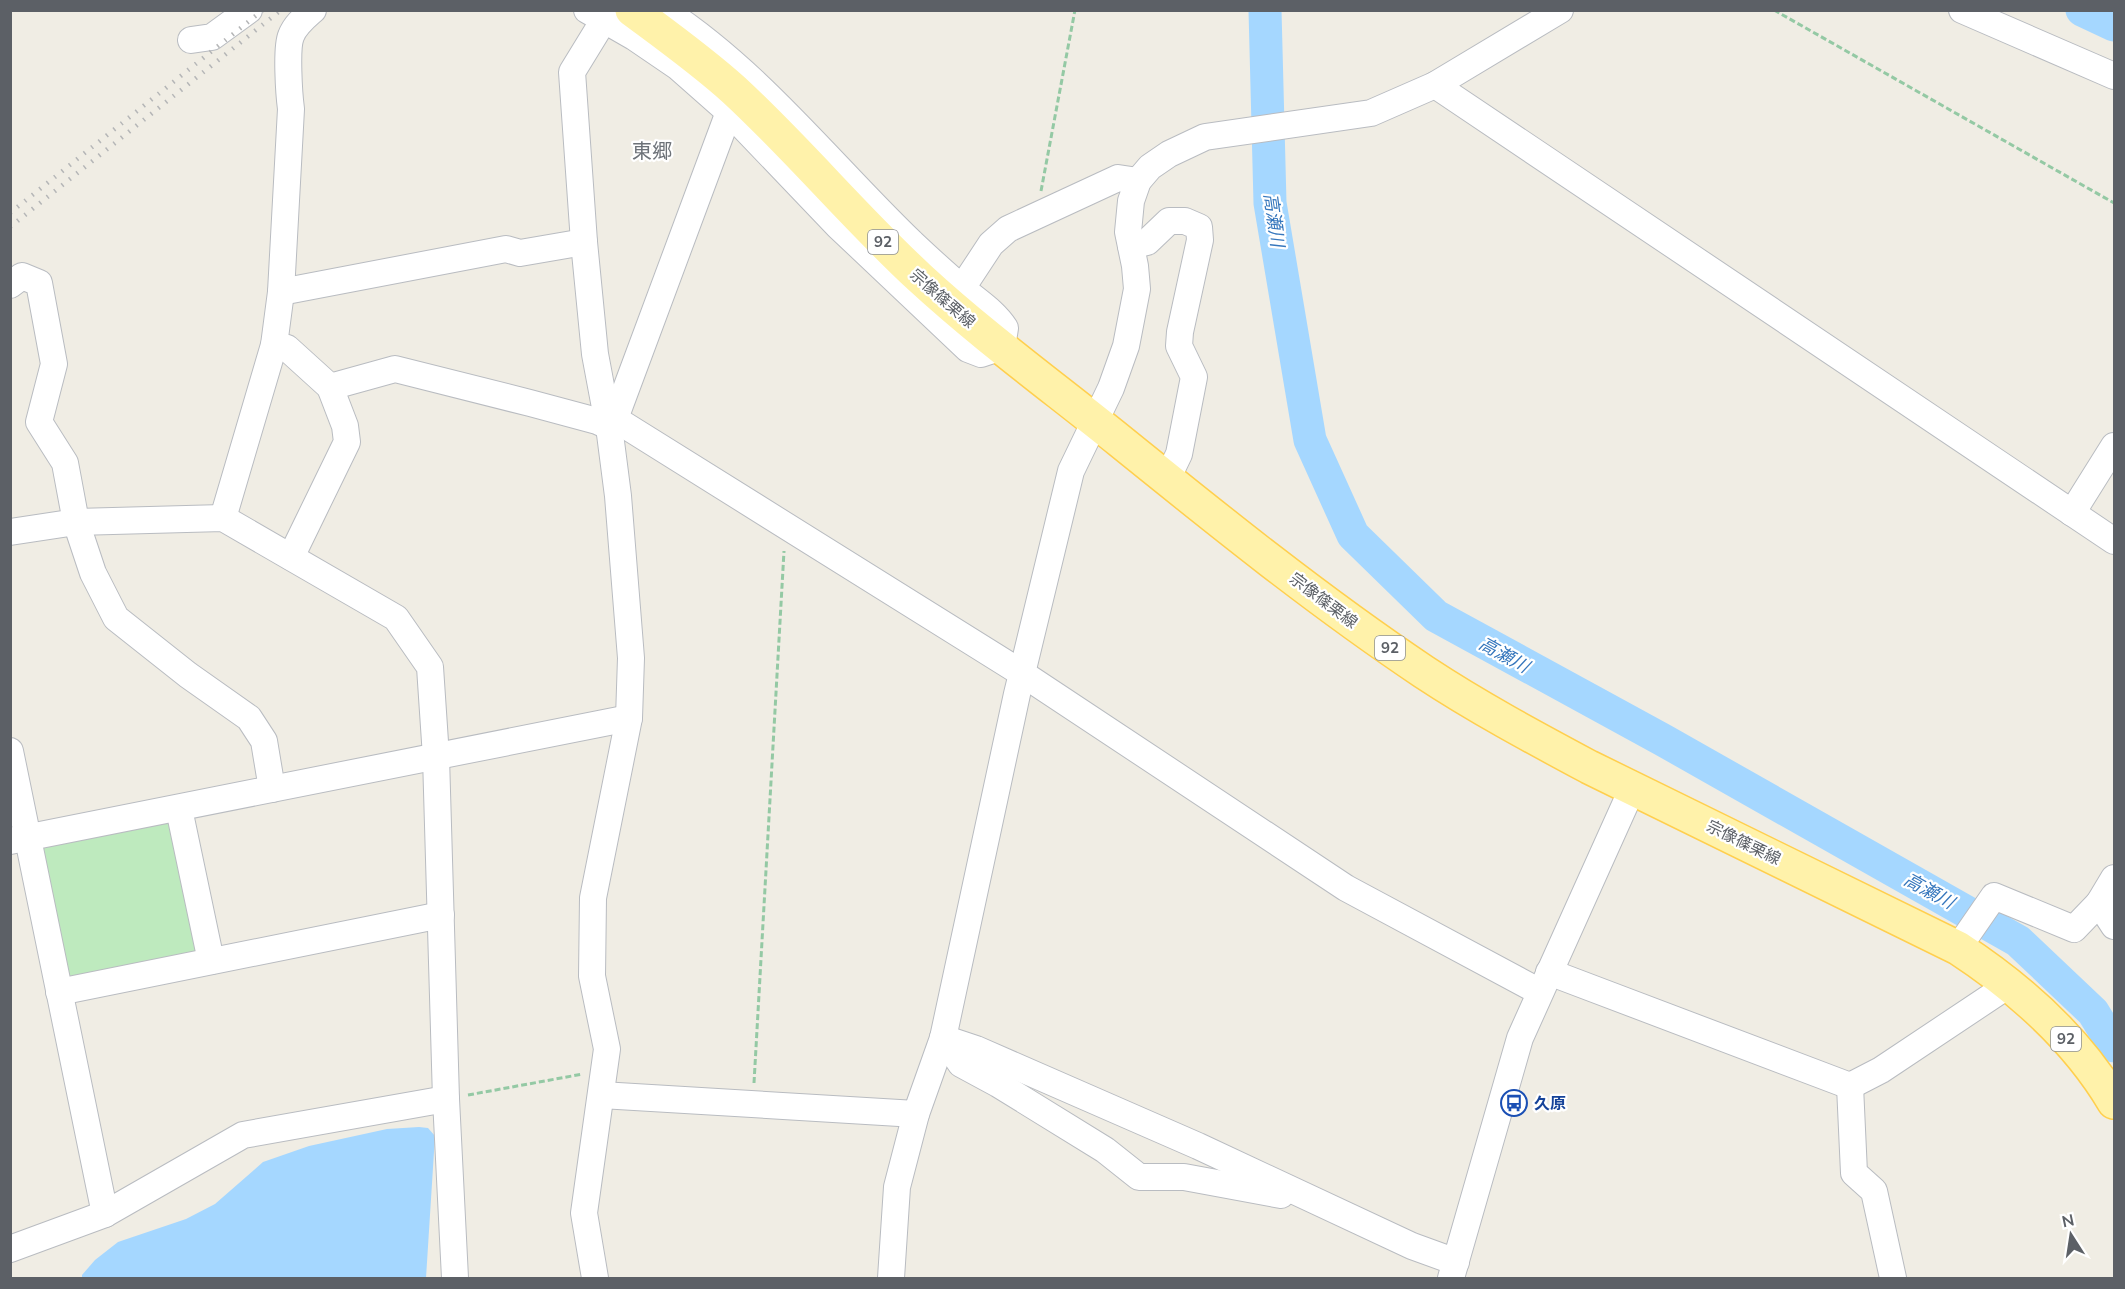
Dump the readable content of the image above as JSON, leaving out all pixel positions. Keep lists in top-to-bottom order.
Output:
{
  "streets": {
    "main road": ["92", "宗像篠栗線"]
  },
  "districts": ["東郷"],
  "water": ["高瀬川"],
  "places": {
    "bus stop": ["久原"]
  },
  "north": "top"
}
